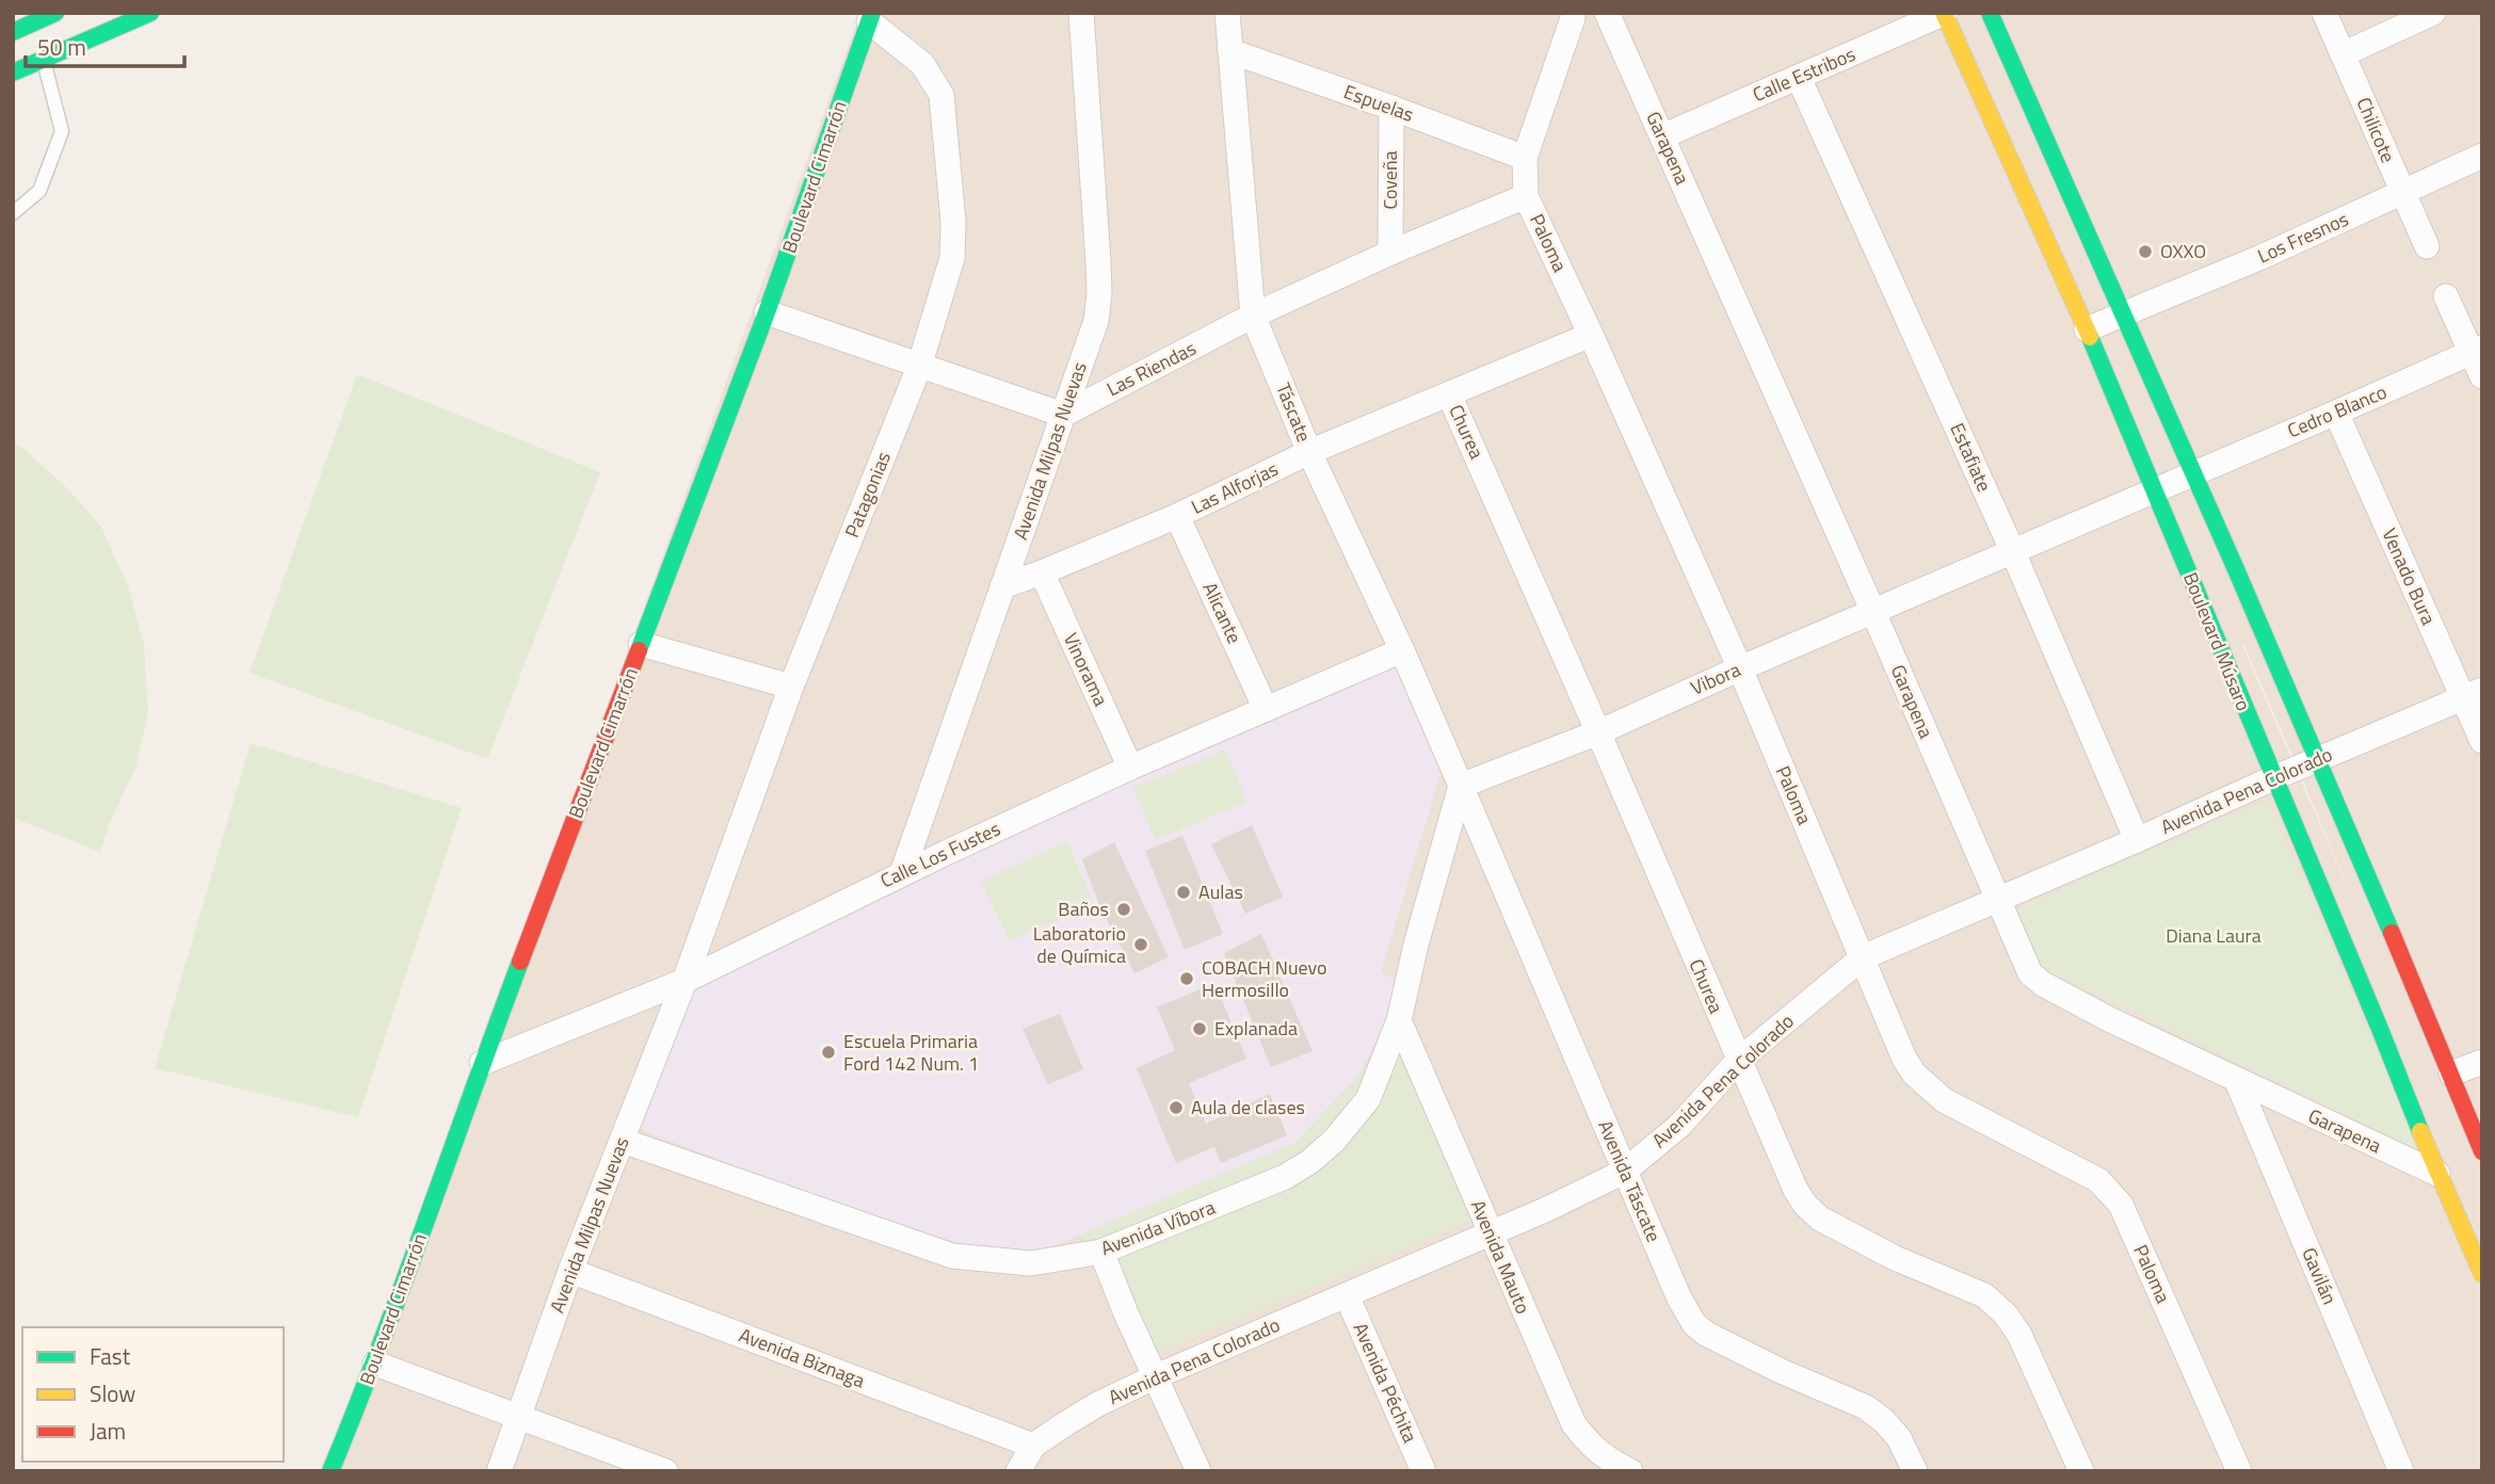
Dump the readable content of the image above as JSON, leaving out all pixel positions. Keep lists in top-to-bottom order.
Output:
{
  "streets": {
    "street": [
      "Calle Estribos",
      "Espuelas",
      "Chilicote",
      "Garapena",
      "Boulevard Cimarrón",
      "Coveña",
      "Los Fresnos",
      "Paloma",
      "Las Riendas",
      "Cedro Blanco",
      "Táscate",
      "Churea",
      "Avenida Milpas Nuevas",
      "Estafiate",
      "Las Alforjas",
      "Patagonias",
      "Venado Bura",
      "Alicante",
      "Boulevard Músaro",
      "Vinorama",
      "Vibora",
      "Avenida Pena Colorado",
      "Calle Los Fustes",
      "Avenida Táscate",
      "Avenida Víbora",
      "Avenida Mauto",
      "Gavilán",
      "Avenida Biznaga",
      "Avenida Péchita"
    ]
  },
  "crossings": [
    ["Calle Estribos", "Garapena"],
    ["Calle Estribos", "Estafiate"],
    ["Calle Estribos", "Boulevard Músaro"],
    ["Espuelas", "Coveña"],
    ["Espuelas", "Paloma"],
    ["Espuelas", "Táscate"],
    ["Chilicote", "Los Fresnos"],
    ["Garapena", "Boulevard Músaro"],
    ["Garapena", "Vibora"],
    ["Garapena", "Avenida Pena Colorado"],
    ["Garapena", "Gavilán"],
    ["Boulevard Cimarrón", "Patagonias"],
    ["Boulevard Cimarrón", "Calle Los Fustes"],
    ["Coveña", "Las Riendas"],
    ["Los Fresnos", "Boulevard Músaro"],
    ["Paloma", "Las Riendas"],
    ["Paloma", "Las Alforjas"],
    ["Paloma", "Vibora"],
    ["Paloma", "Avenida Pena Colorado"],
    ["Las Riendas", "Táscate"],
    ["Las Riendas", "Avenida Milpas Nuevas"],
    ["Cedro Blanco", "Venado Bura"],
    ["Cedro Blanco", "Vibora"],
    ["Táscate", "Las Alforjas"],
    ["Táscate", "Vibora"],
    ["Táscate", "Calle Los Fustes"],
    ["Táscate", "Avenida Táscate"],
    ["Churea", "Las Alforjas"],
    ["Churea", "Vibora"],
    ["Churea", "Avenida Pena Colorado"],
    ["Avenida Milpas Nuevas", "Las Alforjas"],
    ["Avenida Milpas Nuevas", "Patagonias"],
    ["Avenida Milpas Nuevas", "Calle Los Fustes"],
    ["Avenida Milpas Nuevas", "Avenida Víbora"],
    ["Avenida Milpas Nuevas", "Avenida Biznaga"],
    ["Estafiate", "Vibora"],
    ["Estafiate", "Avenida Pena Colorado"],
    ["Las Alforjas", "Alicante"],
    ["Las Alforjas", "Vinorama"],
    ["Patagonias", "Calle Los Fustes"],
    ["Venado Bura", "Avenida Pena Colorado"],
    ["Alicante", "Calle Los Fustes"],
    ["Boulevard Músaro", "Vibora"],
    ["Boulevard Músaro", "Avenida Pena Colorado"],
    ["Vinorama", "Calle Los Fustes"],
    ["Vibora", "Avenida Táscate"],
    ["Avenida Pena Colorado", "Avenida Táscate"],
    ["Avenida Pena Colorado", "Avenida Mauto"],
    ["Avenida Pena Colorado", "Avenida Biznaga"],
    ["Avenida Pena Colorado", "Avenida Péchita"],
    ["Avenida Víbora", "Avenida Mauto"]
  ],
  "parks": ["Diana Laura"],
  "places": [
    "OXXO",
    "Aulas",
    "Baños",
    "Laboratorio de Química",
    "COBACH Nuevo Hermosillo",
    "Explanada",
    "Escuela Primaria Ford 142 Num. 1",
    "Aula de clases"
  ],
  "legend": ["Fast", "Slow", "Jam"],
  "scale_bar": "50 m"
}
